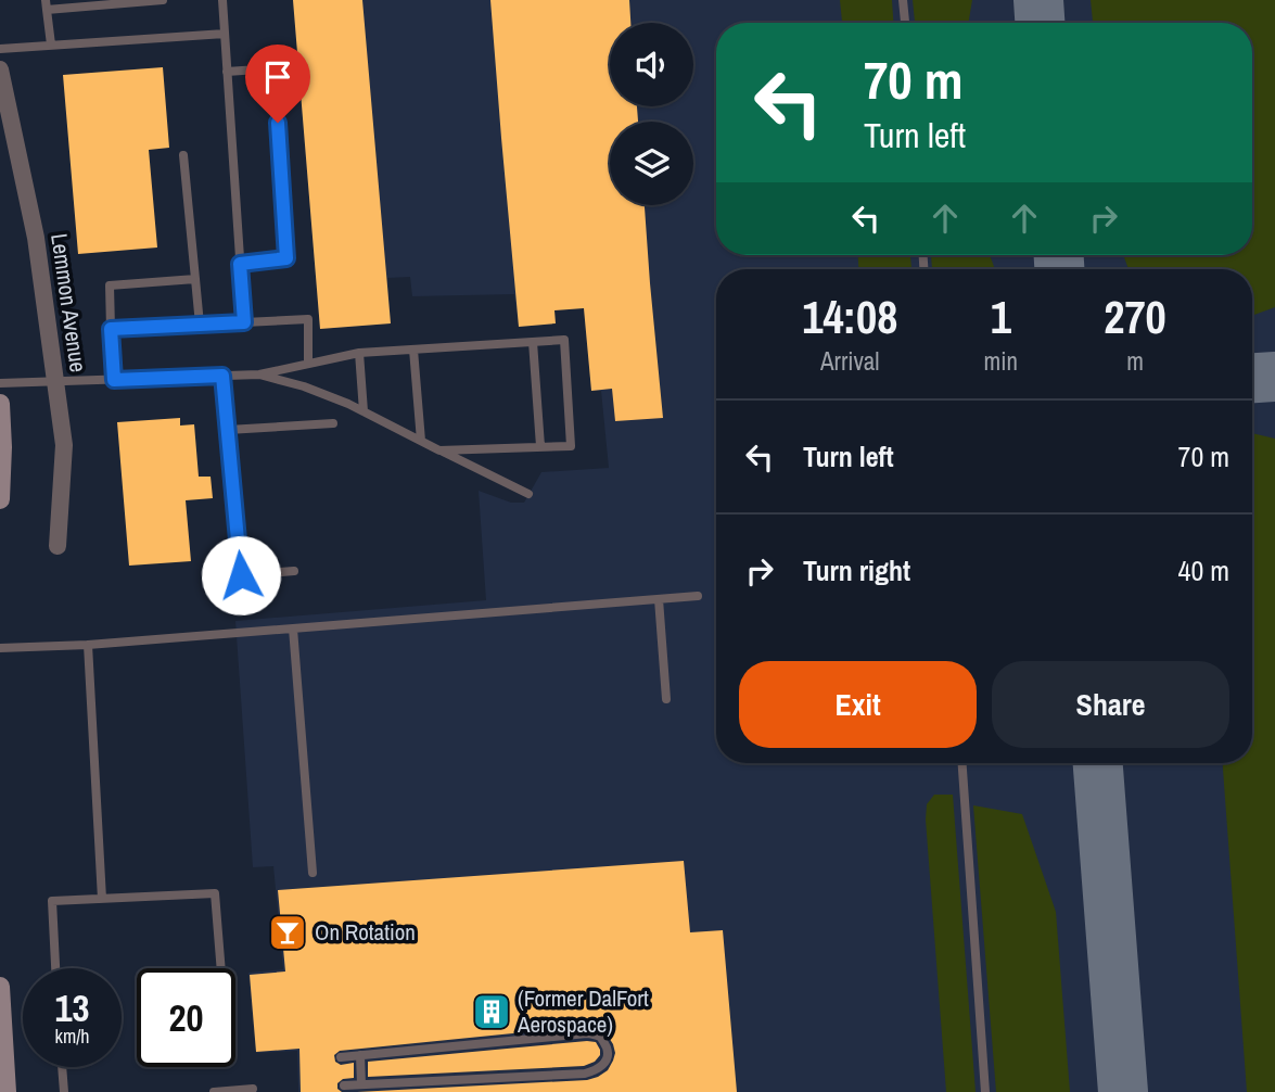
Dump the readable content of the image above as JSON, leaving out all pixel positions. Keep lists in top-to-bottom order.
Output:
{
  "streets": {
    "street": ["Lemmon Avenue"]
  },
  "places": {
    "bar": ["On Rotation"],
    "building": ["(Former DalFort Aerospace)"]
  },
  "page": {
    "turn": ["70 m", "Turn left"],
    "eta": [
      "14:08",
      "Arrival",
      "1",
      "min",
      "270",
      "m"
    ],
    "list": [
      {
        "name": "Turn left",
        "value": "70 m"
      },
      {
        "name": "Turn right",
        "value": "40 m"
      }
    ],
    "buttons": ["Exit", "Share"],
    "speed": "13 km/h",
    "limit": "20"
  }
}
